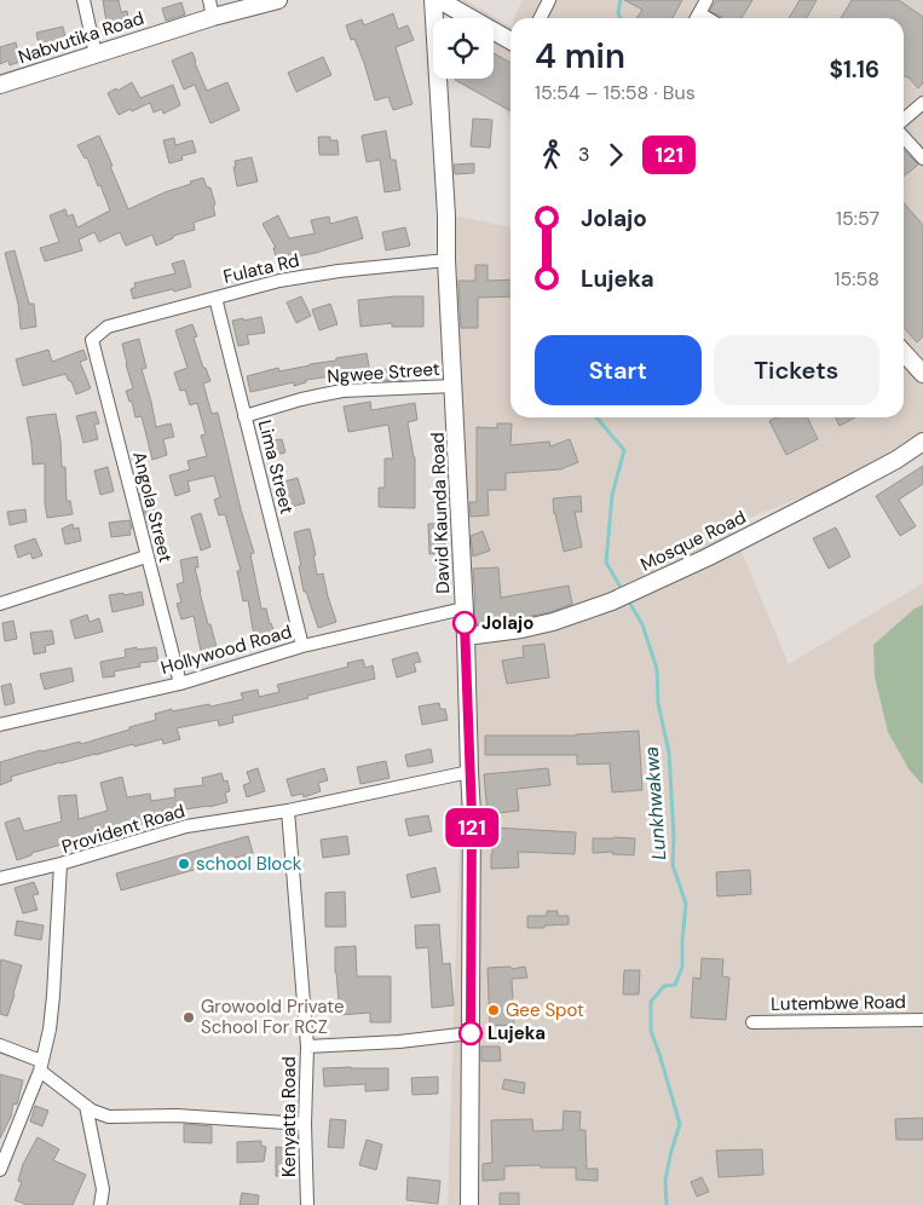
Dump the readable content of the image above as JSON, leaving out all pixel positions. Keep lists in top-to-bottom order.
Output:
{
  "streets": {
    "street": [
      "Nabvutika Road",
      "Fulata Rd",
      "Ngwee Street",
      "Lima Street",
      "Angola Street",
      "David Kaunda Road",
      "Mosque Road",
      "Hollywood Road",
      "Provident Road",
      "Lutembwe Road",
      "Kenyatta Road"
    ]
  },
  "crossings": [
    ["Fulata Rd", "Lima Street"],
    ["Fulata Rd", "Angola Street"],
    ["Fulata Rd", "David Kaunda Road"],
    ["Ngwee Street", "Lima Street"],
    ["Ngwee Street", "David Kaunda Road"],
    ["Lima Street", "Hollywood Road"],
    ["Angola Street", "Hollywood Road"],
    ["David Kaunda Road", "Mosque Road"],
    ["David Kaunda Road", "Hollywood Road"],
    ["David Kaunda Road", "Provident Road"],
    ["Provident Road", "Kenyatta Road"]
  ],
  "water": ["Lunkhwakwa"],
  "places": [
    "Jolajo",
    "school Block",
    "Gee Spot",
    "Growoold Private School For RCZ",
    "Lujeka"
  ],
  "lines": ["bus line 121"],
  "page": {
    "on_map": "121",
    "heading": ["4 min", "15:54 – 15:58 · Bus", "$1.16"],
    "legs": ["3", "121"],
    "list": [
      {
        "name": "Jolajo",
        "value": "15:57"
      },
      {
        "name": "Lujeka",
        "value": "15:58"
      }
    ],
    "buttons": ["Start", "Tickets"]
  }
}
